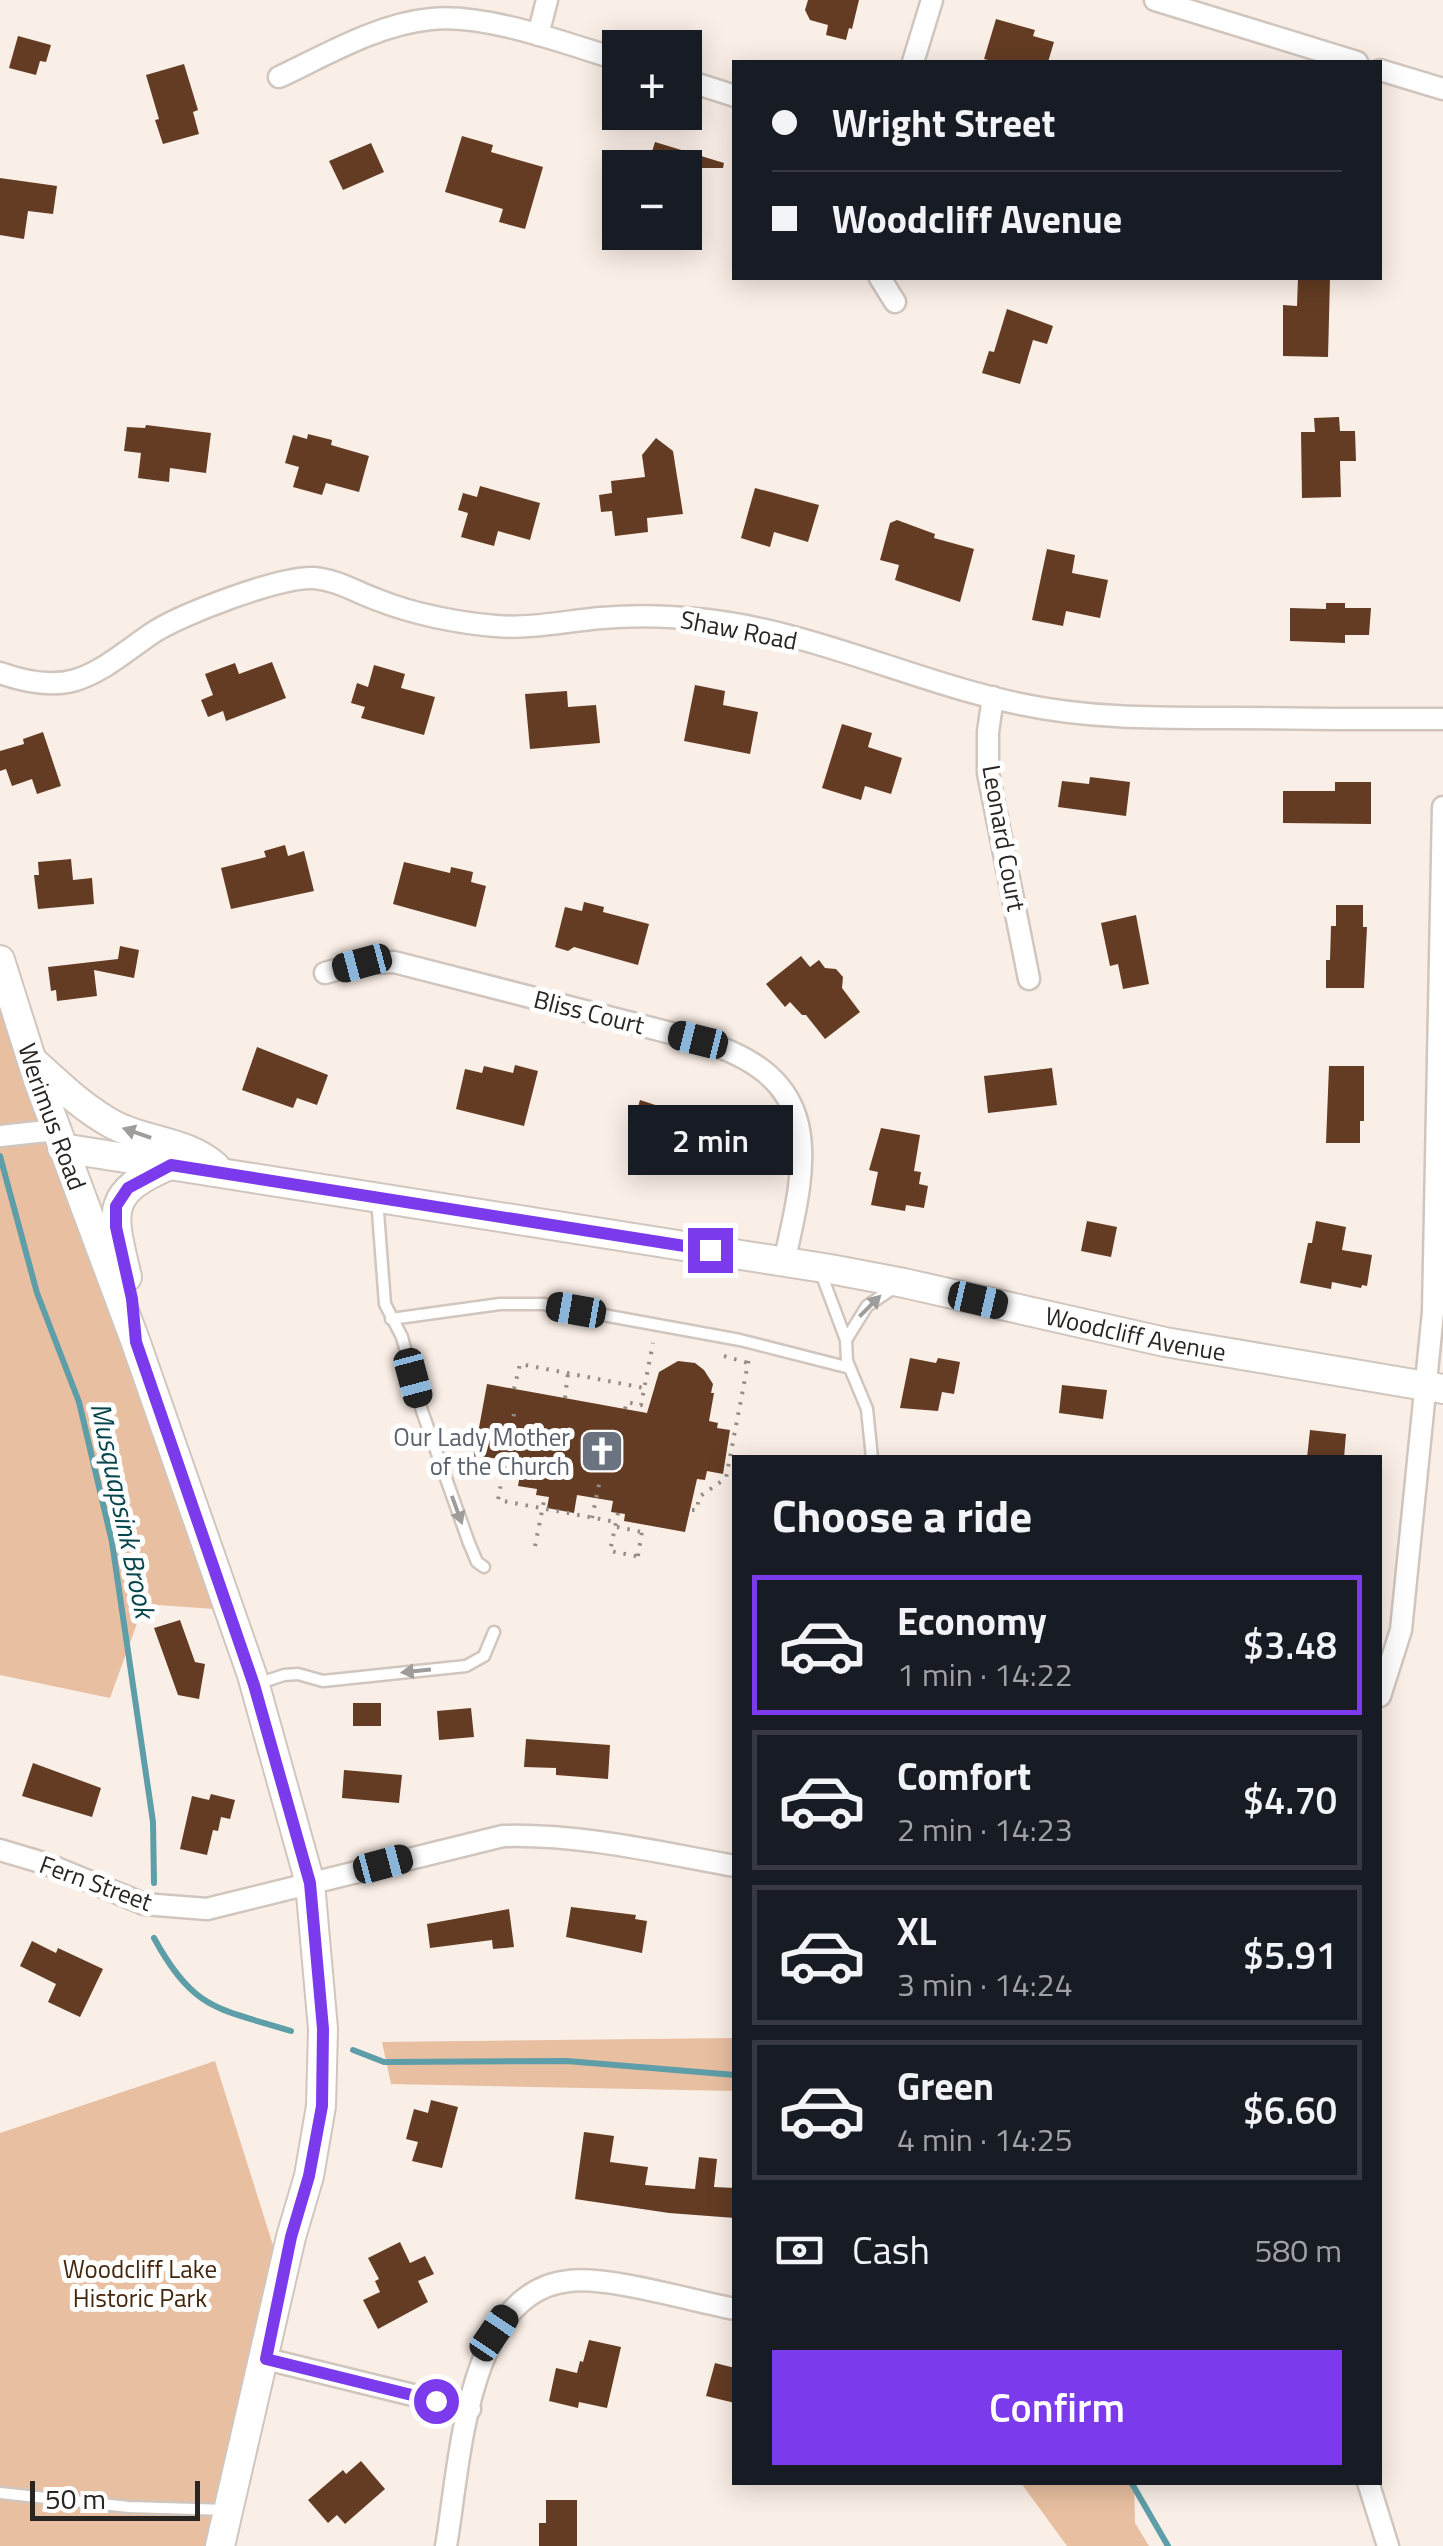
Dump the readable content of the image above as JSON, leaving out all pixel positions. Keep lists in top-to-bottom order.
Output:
{
  "streets": {
    "main road": ["Werimus Road", "Woodcliff Avenue"],
    "street": [
      "Shaw Road",
      "Leonard Court",
      "Bliss Court",
      "Fern Street"
    ]
  },
  "crossings": [
    ["Shaw Road", "Leonard Court"],
    ["Bliss Court", "Woodcliff Avenue"],
    ["Werimus Road", "Woodcliff Avenue"],
    ["Werimus Road", "Fern Street"]
  ],
  "water": ["Musquapsink Brook"],
  "parks": ["Woodcliff Lake Historic Park"],
  "places": {
    "church": ["Our Lady Mother of the Church"]
  },
  "scale_bar": "50 m",
  "page": {
    "map_buttons": ["+", "−"],
    "banner": ["Wright Street", "Woodcliff Avenue"],
    "bubble": "2 min",
    "heading": "Choose a ride",
    "list": [
      {
        "name": "Economy",
        "note": "1 min · 14:22",
        "value": "$3.48"
      },
      {
        "name": "Comfort",
        "note": "2 min · 14:23",
        "value": "$4.70"
      },
      {
        "name": "XL",
        "note": "3 min · 14:24",
        "value": "$5.91"
      },
      {
        "name": "Green",
        "note": "4 min · 14:25",
        "value": "$6.60"
      }
    ],
    "pay": ["Cash", "580 m"],
    "buttons": "Confirm",
    "scale": "50 m"
  }
}
